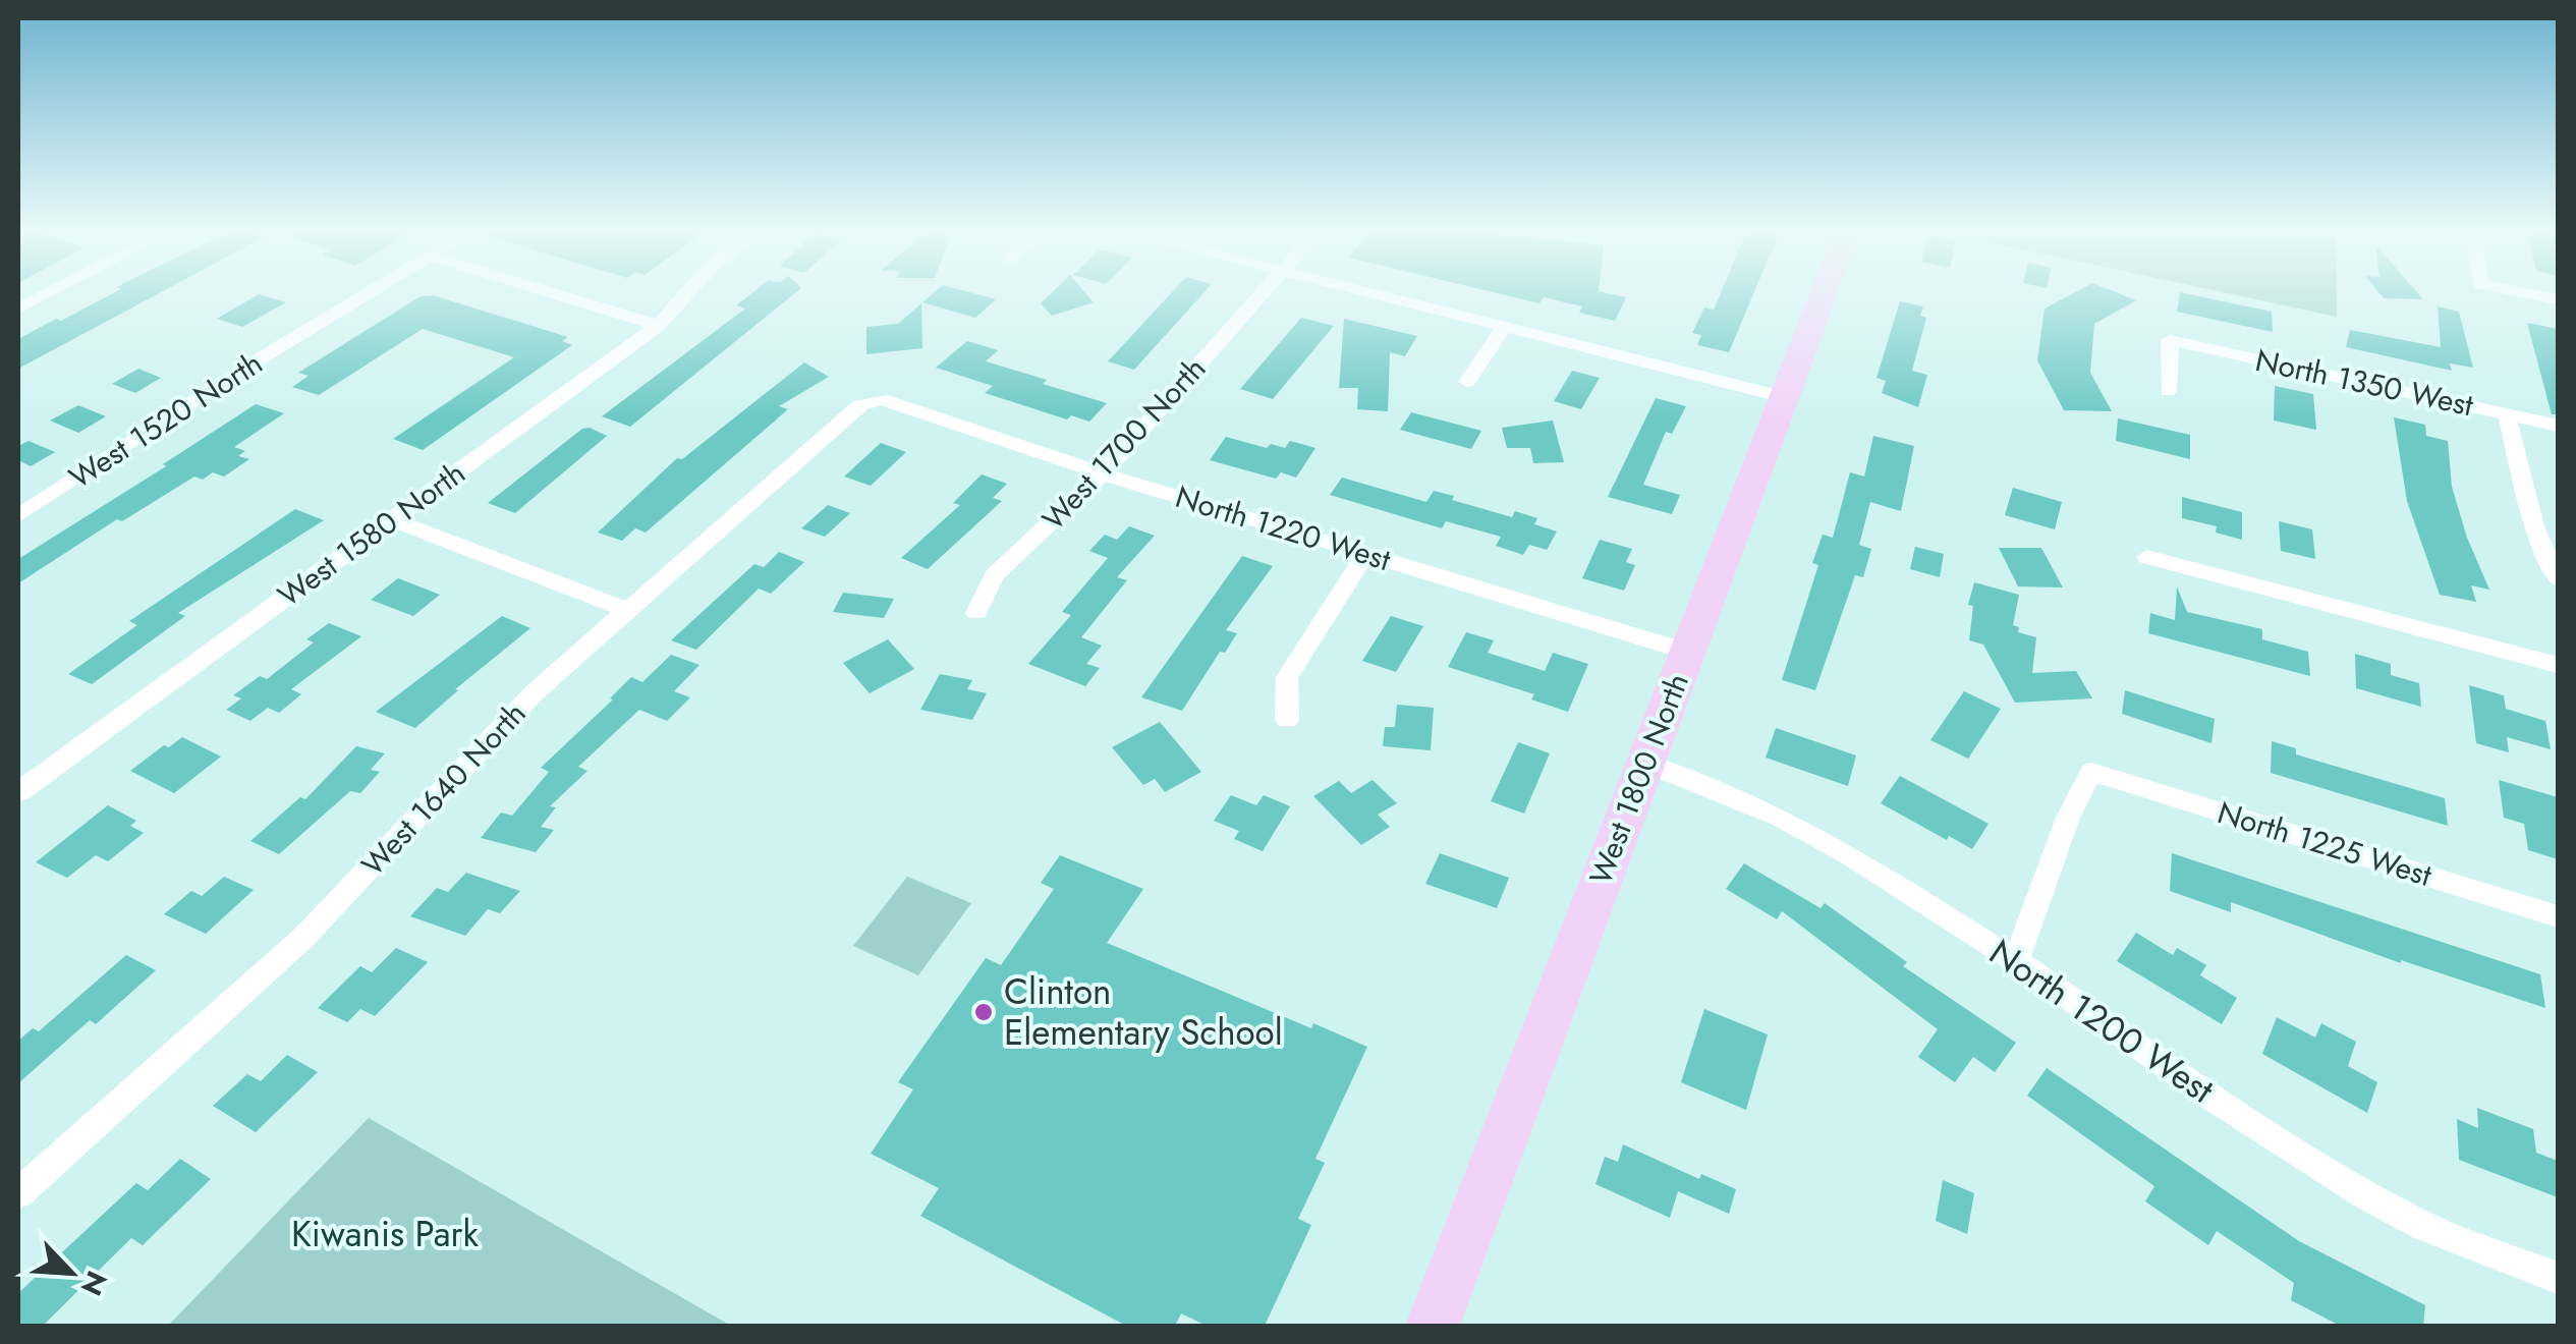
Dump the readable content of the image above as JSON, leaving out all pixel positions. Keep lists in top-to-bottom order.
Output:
{
  "streets": {
    "main road": ["West 1800 North"],
    "street": [
      "North 1350 West",
      "West 1520 North",
      "West 1700 North",
      "North 1220 West",
      "West 1580 North",
      "West 1640 North",
      "North 1225 West",
      "North 1200 West"
    ]
  },
  "crossings": [
    ["West 1700 North", "North 1220 West"],
    ["North 1220 West", "West 1800 North"],
    ["North 1220 West", "West 1640 North"],
    ["West 1800 North", "North 1200 West"],
    ["North 1225 West", "North 1200 West"]
  ],
  "parks": ["Kiwanis Park"],
  "places": ["Clinton Elementary School"],
  "north": "bottom right"
}
